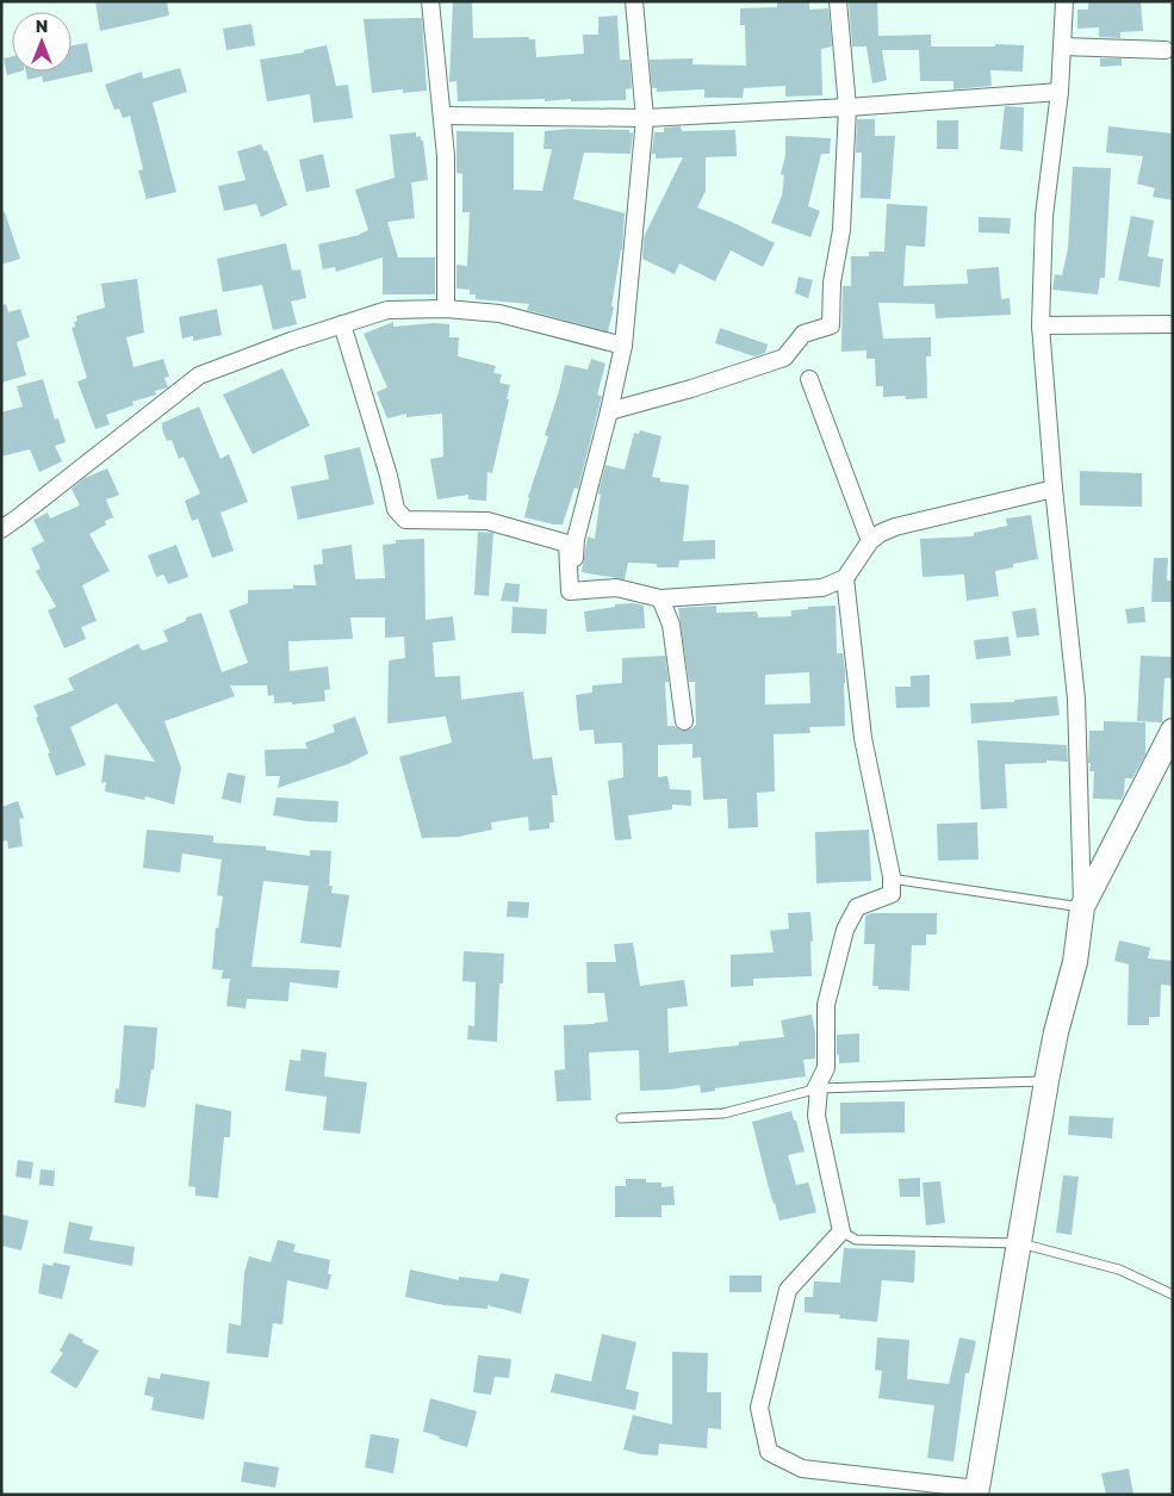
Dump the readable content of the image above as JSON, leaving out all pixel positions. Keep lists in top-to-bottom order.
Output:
{
  "north": "top"
}
